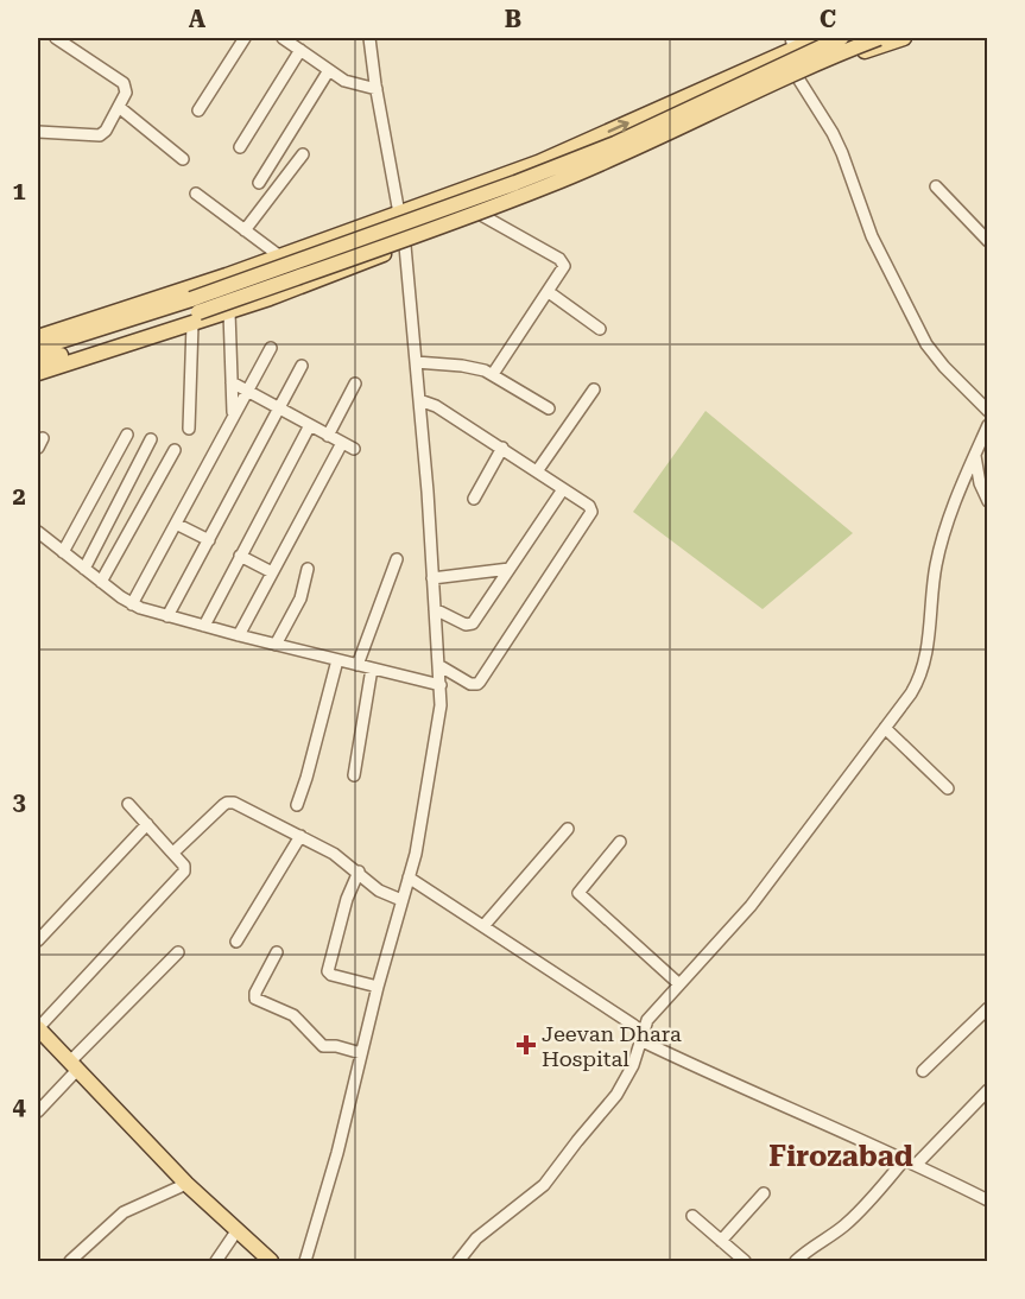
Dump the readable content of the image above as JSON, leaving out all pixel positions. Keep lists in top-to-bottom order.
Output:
{
  "districts": ["Firozabad"],
  "places": {
    "health": ["Jeevan Dhara Hospital"]
  },
  "grid": {
    "columns": ["A", "B", "C"],
    "rows": [
      "1",
      "2",
      "3",
      "4"
    ]
  }
}
